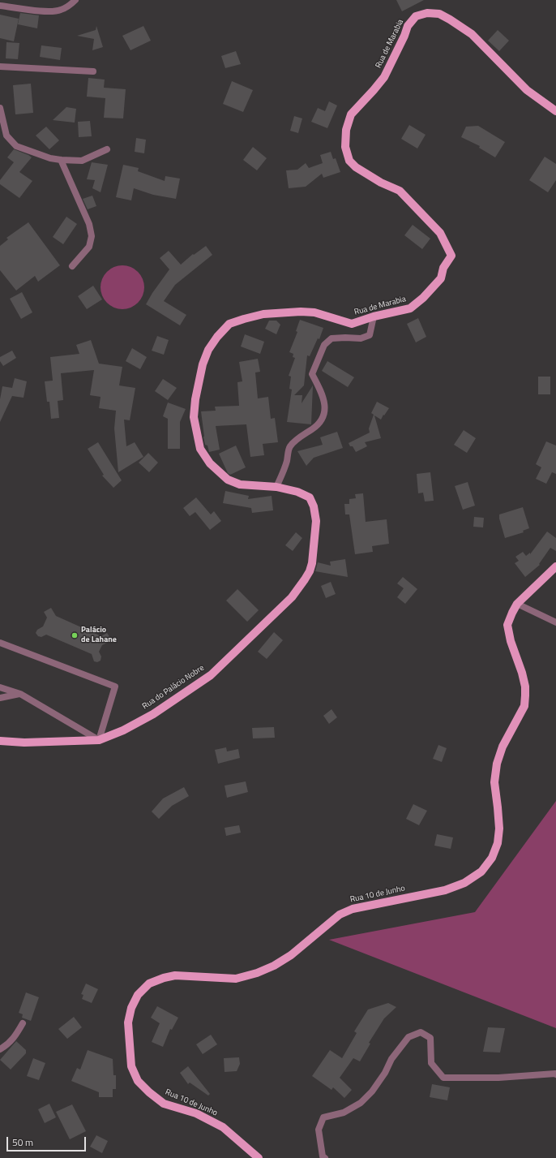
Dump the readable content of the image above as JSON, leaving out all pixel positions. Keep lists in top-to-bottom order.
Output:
{
  "streets": {
    "main road": ["Rua de Marabia", "Rua do Palácio Nobre", "Rua 10 de Junho"]
  },
  "crossings": [
    ["Rua de Marabia", "Rua do Palácio Nobre"]
  ],
  "places": ["Palácio de Lahane"],
  "scale_bar": "50 m"
}
